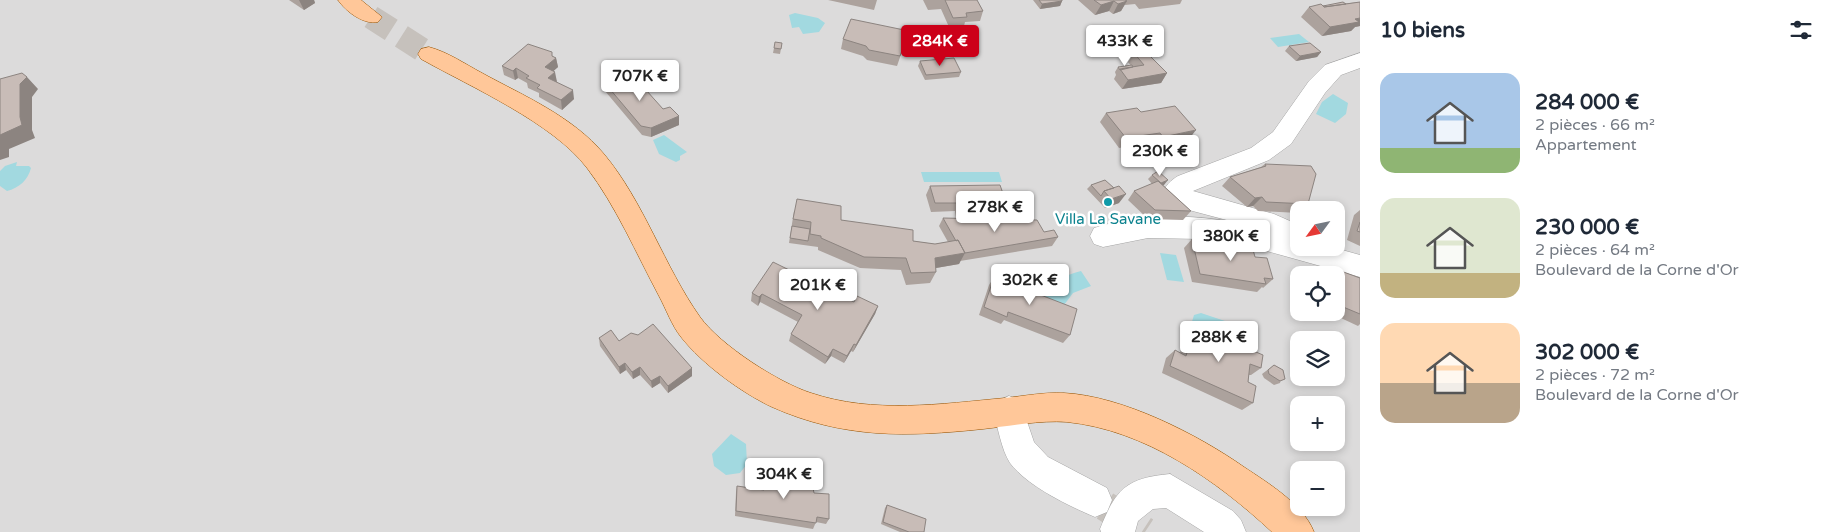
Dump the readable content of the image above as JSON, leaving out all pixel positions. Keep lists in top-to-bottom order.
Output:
{
  "places": ["Villa La Savane"],
  "north": "bottom left",
  "page": {
    "heading": "10 biens",
    "price": [
      "284K €",
      "433K €",
      "707K €",
      "230K €",
      "278K €",
      "380K €",
      "302K €",
      "201K €",
      "288K €",
      "304K €"
    ],
    "list": [
      {
        "name": "284 000 €",
        "note": "2 pièces · 66 m² · Appartement"
      },
      {
        "name": "230 000 €",
        "note": "2 pièces · 64 m² · Boulevard de la Corne d'Or"
      },
      {
        "name": "302 000 €",
        "note": "2 pièces · 72 m² · Boulevard de la Corne d'Or"
      }
    ],
    "map_buttons": ["+", "−"]
  }
}
